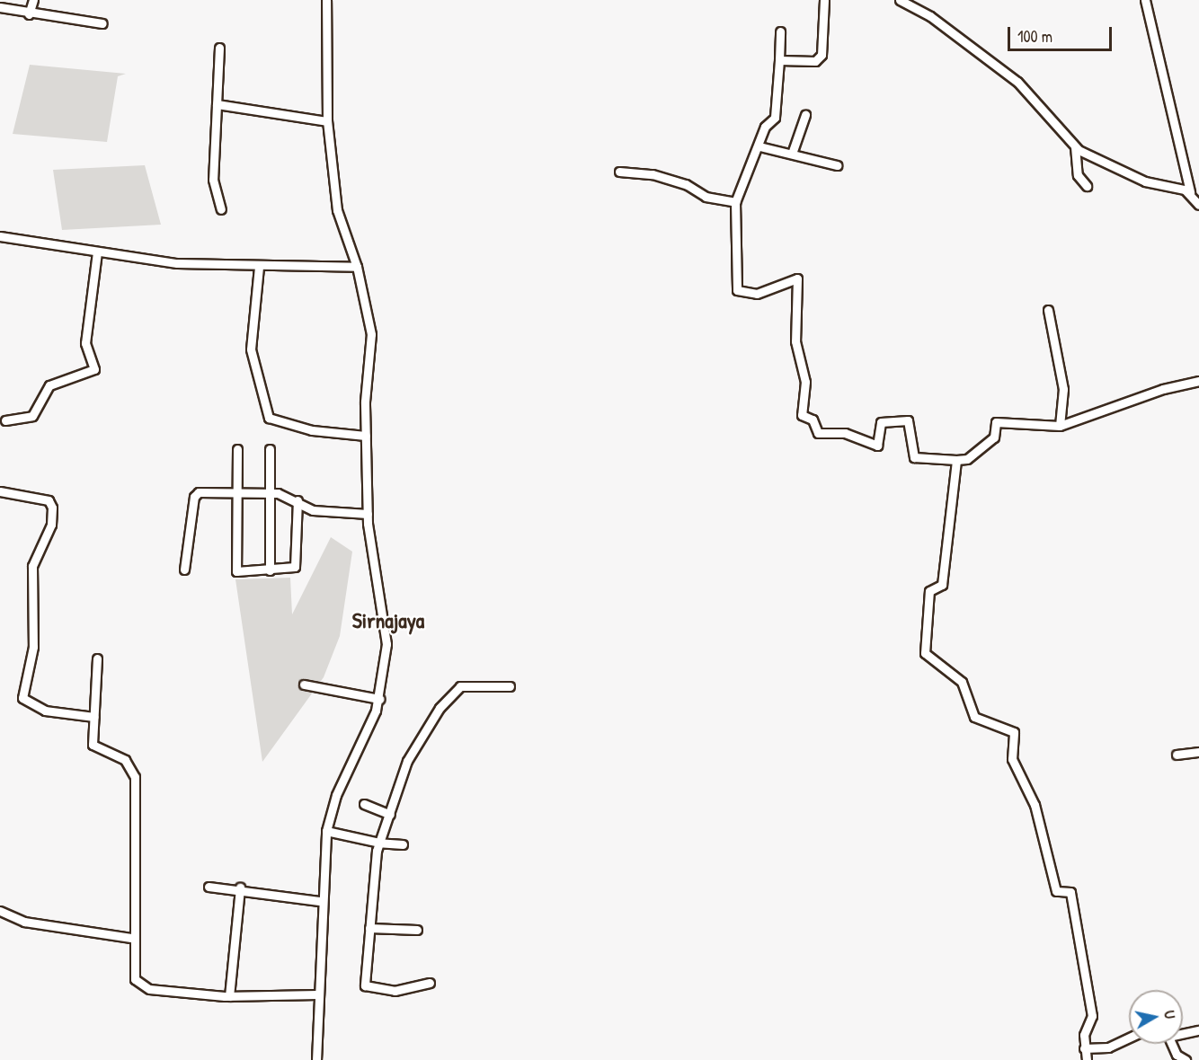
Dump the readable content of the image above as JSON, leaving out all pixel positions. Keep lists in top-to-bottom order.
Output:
{
  "districts": ["Sirnajaya"],
  "scale_bar": "100 m",
  "north": "right"
}
